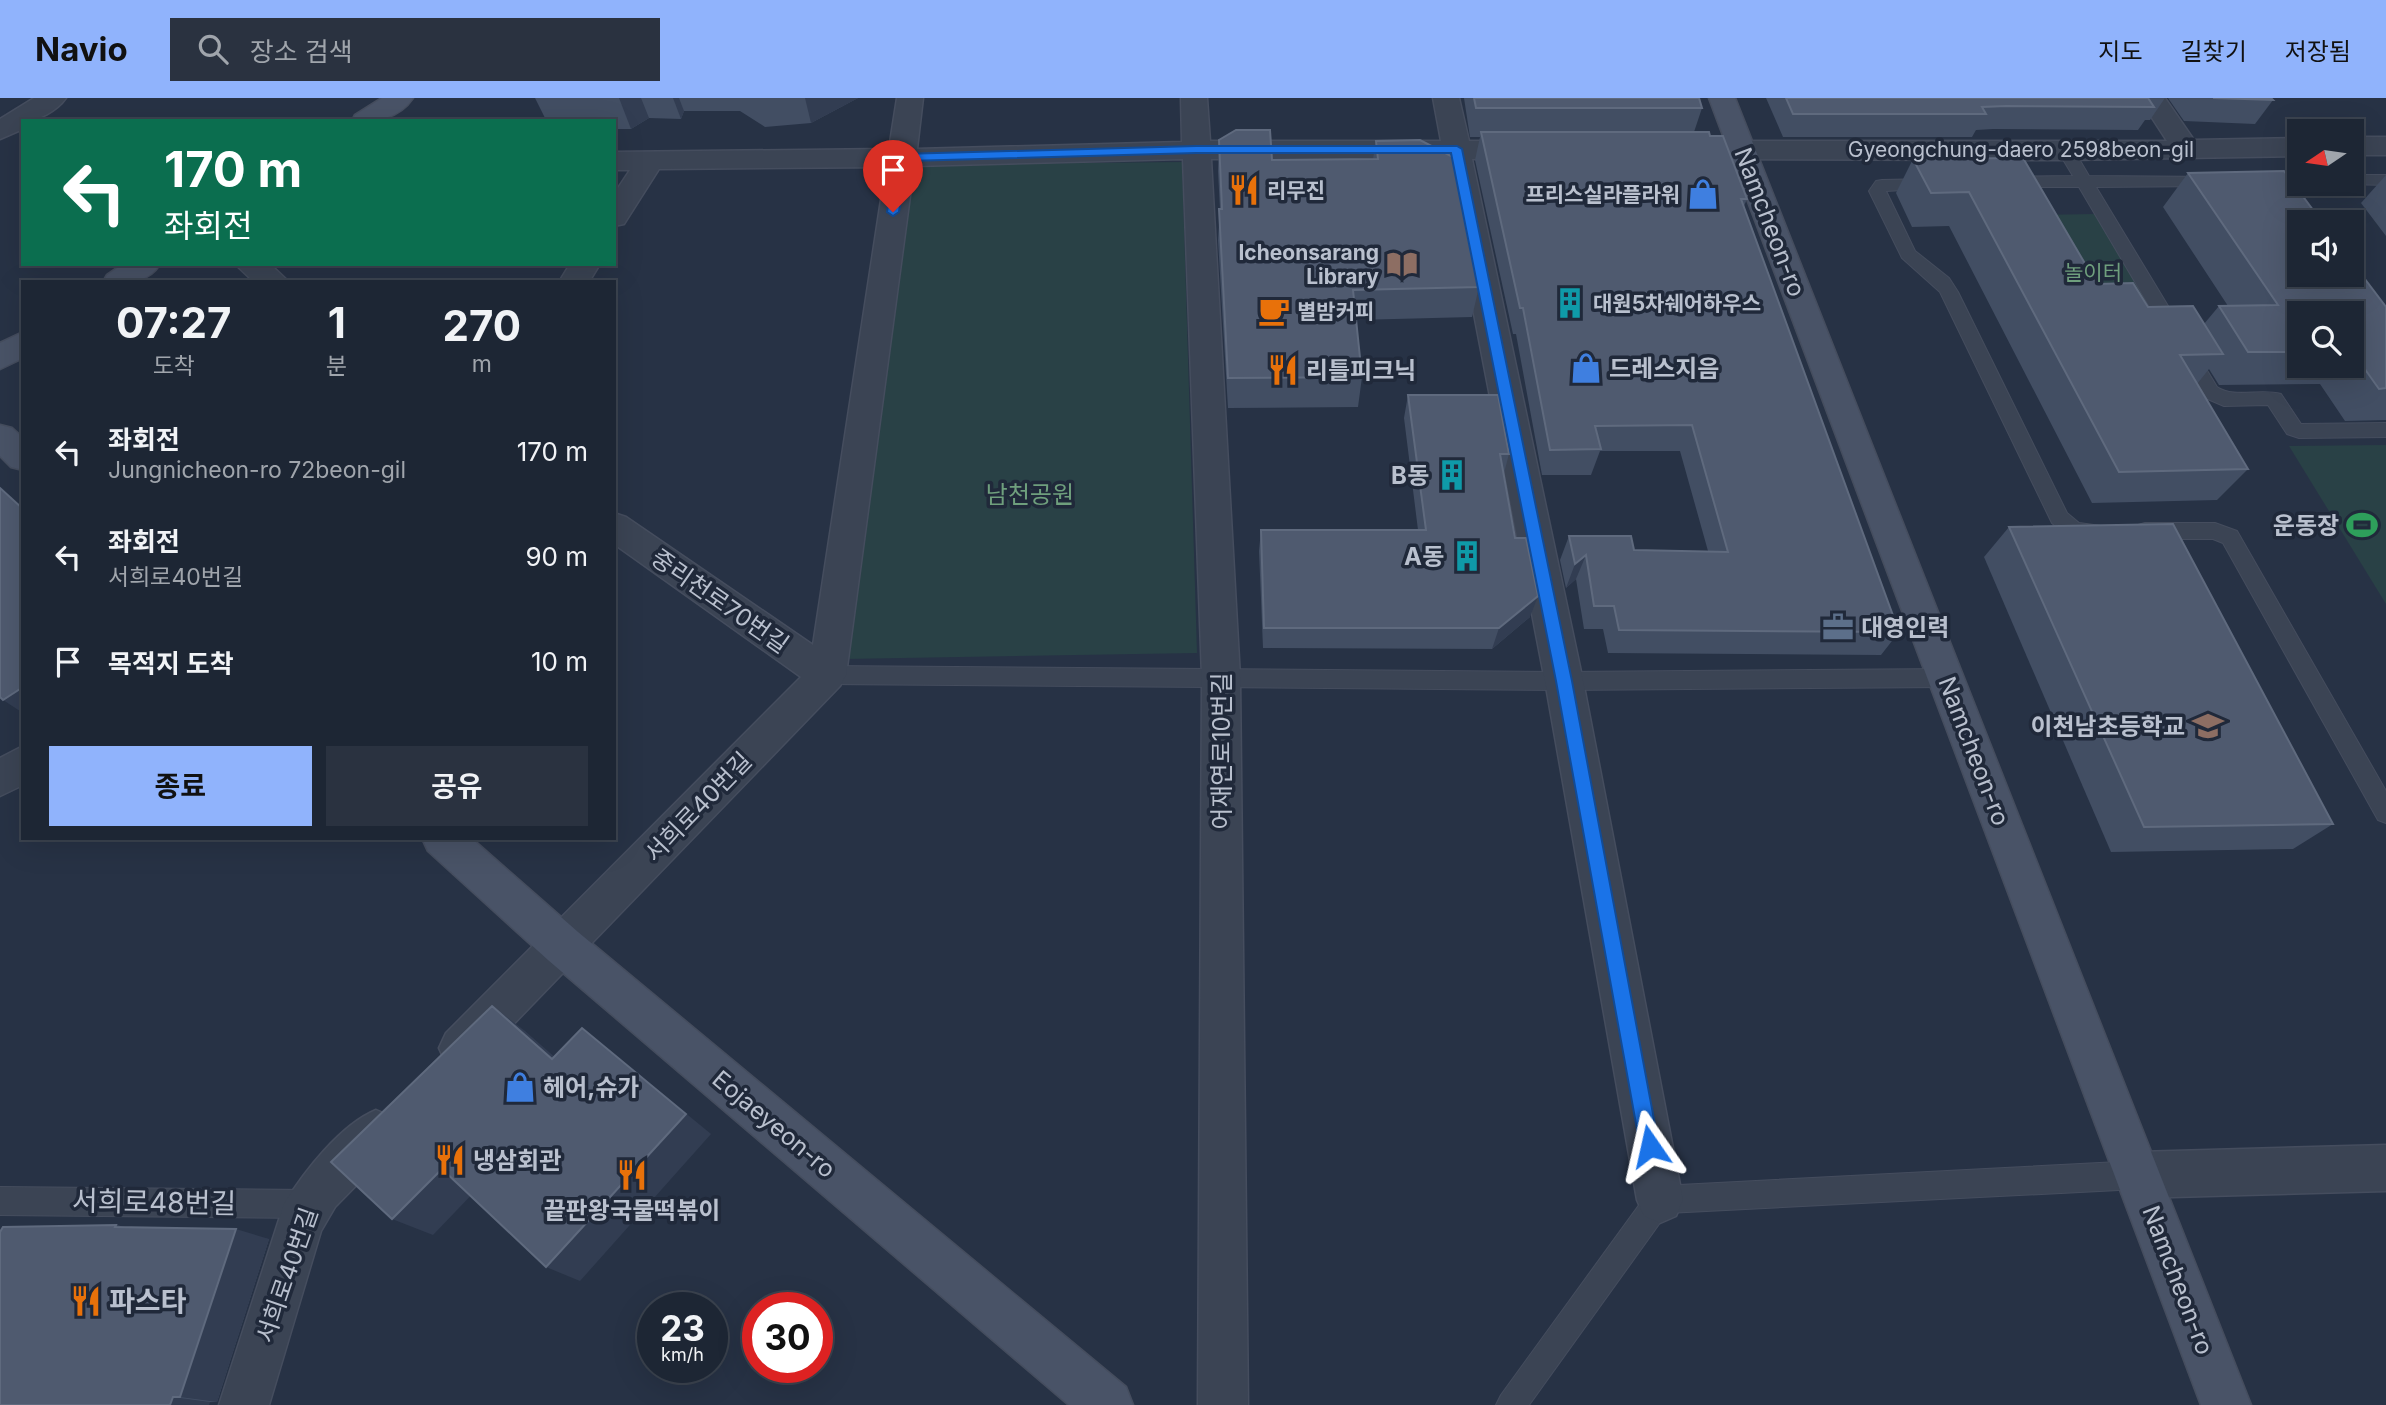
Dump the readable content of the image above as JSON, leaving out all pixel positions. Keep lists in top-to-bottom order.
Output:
{
  "streets": {
    "street": [
      "Gyeongchung-daero 2598beon-gil",
      "Namcheon-ro",
      "중리천로70번길",
      "어재연로10번길",
      "서희로40번길",
      "Eojaeyeon-ro"
    ],
    "lane": ["서희로48번길"]
  },
  "crossings": [
    ["Gyeongchung-daero 2598beon-gil", "Namcheon-ro"],
    ["중리천로70번길", "서희로40번길"],
    ["서희로40번길", "Eojaeyeon-ro"],
    ["서희로40번길", "서희로48번길"]
  ],
  "parks": ["놀이터", "남천공원"],
  "places": {
    "restaurant": [
      "리무진",
      "리틀피크닉",
      "냉삼회관",
      "끝판왕국물떡볶이",
      "파스타"
    ],
    "shop": ["프리스실라플라워", "드레스지음", "헤어,슈가"],
    "library": ["Icheonsarang Library"],
    "building": ["대원5차쉐어하우스", "B동", "A동"],
    "cafe": ["별밤커피"],
    "sports": ["운동장"],
    "office": ["대영인력"],
    "school or university": ["이천남초등학교"]
  },
  "north": "left",
  "page": {
    "header": "Navio",
    "search": "장소 검색",
    "nav": ["지도", "길찾기", "저장됨"],
    "turn": ["170 m", "좌회전"],
    "eta": [
      "07:27",
      "도착",
      "1",
      "분",
      "270",
      "m"
    ],
    "list": [
      {
        "name": "좌회전",
        "note": "Jungnicheon-ro 72beon-gil",
        "value": "170 m"
      },
      {
        "name": "좌회전",
        "note": "서희로40번길",
        "value": "90 m"
      },
      {
        "name": "목적지 도착",
        "value": "10 m"
      }
    ],
    "buttons": ["종료", "공유"],
    "speed": "23 km/h",
    "limit": "30"
  }
}
